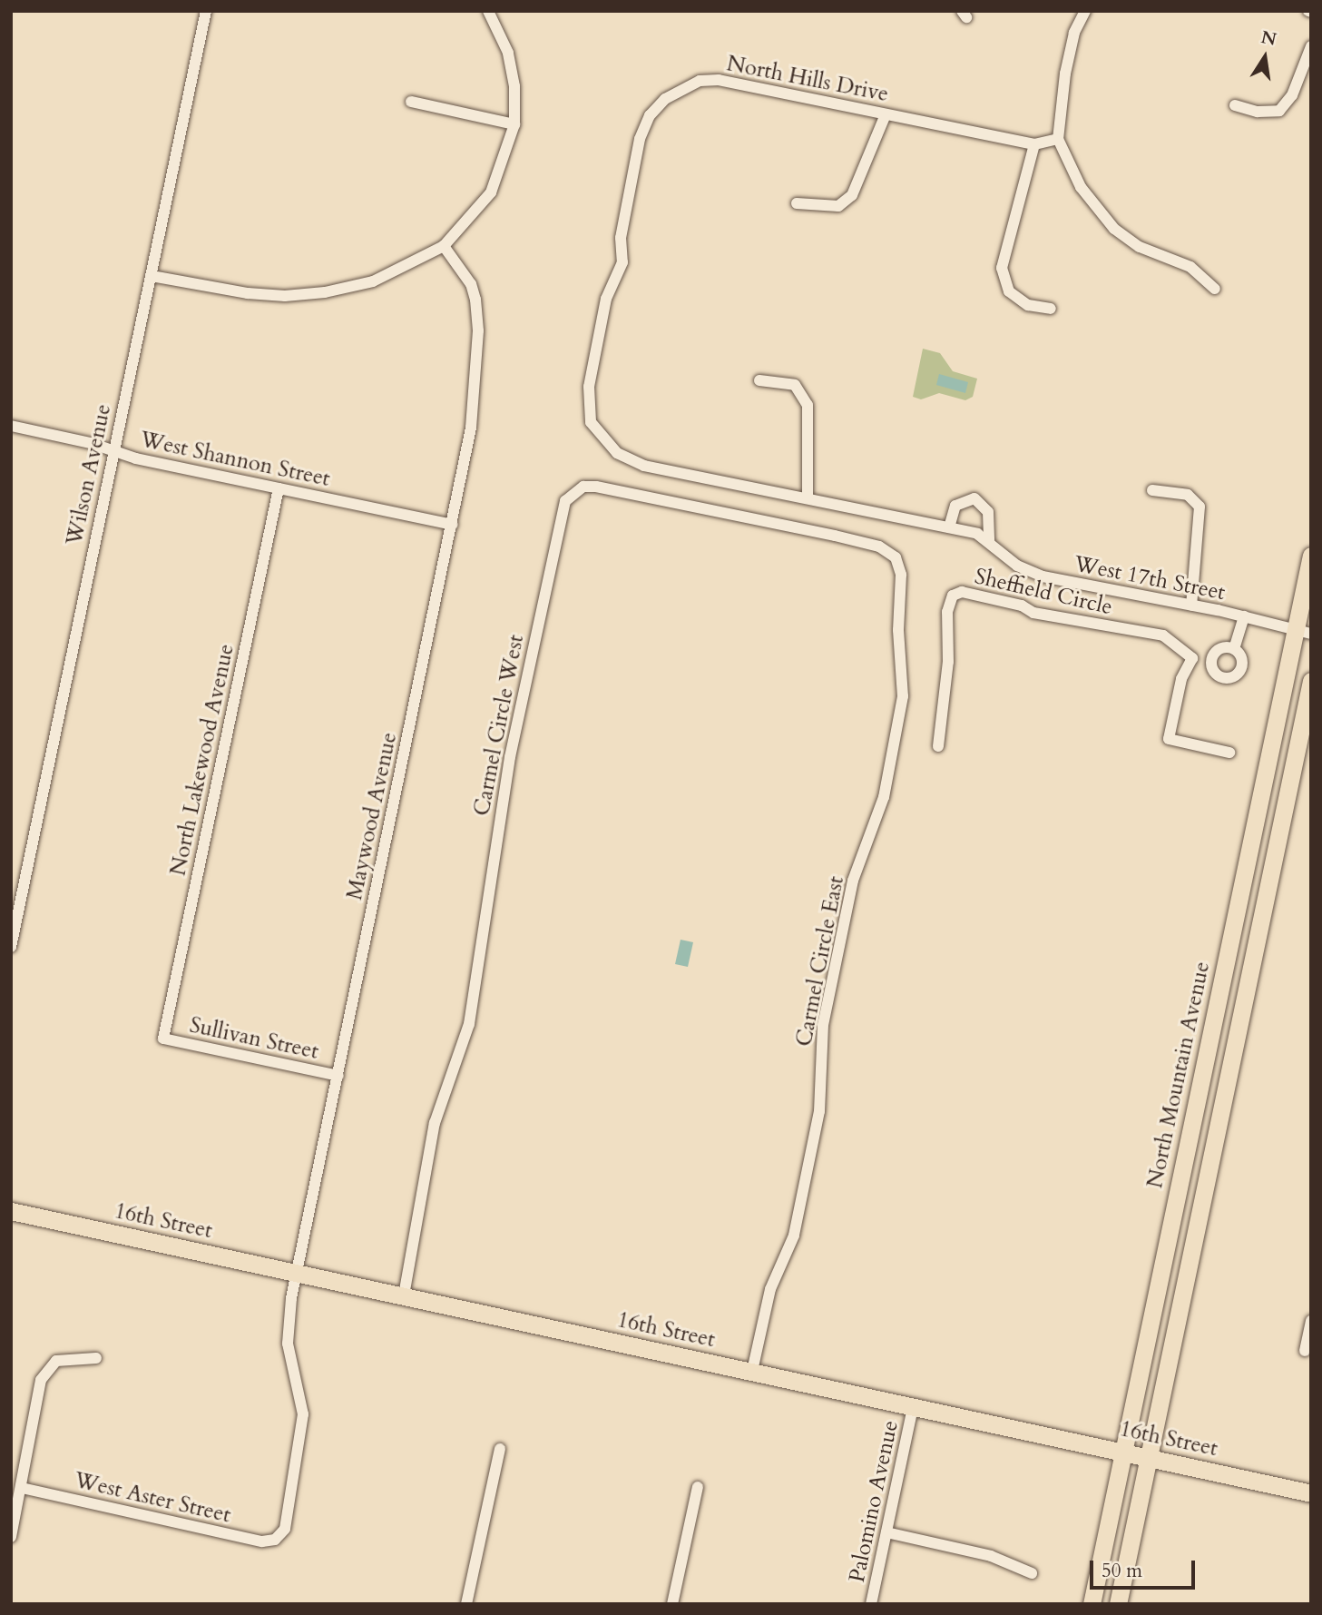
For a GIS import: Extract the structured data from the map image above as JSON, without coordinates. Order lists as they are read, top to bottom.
{
  "streets": {
    "main road": ["North Mountain Avenue", "16th Street"],
    "street": [
      "North Hills Drive",
      "West Shannon Street",
      "Wilson Avenue",
      "West 17th Street",
      "Sheffield Circle",
      "Carmel Circle West",
      "North Lakewood Avenue",
      "Maywood Avenue",
      "Carmel Circle East",
      "Sullivan Street",
      "West Aster Street",
      "Palomino Avenue"
    ]
  },
  "crossings": [
    ["North Hills Drive", "West 17th Street"],
    ["West Shannon Street", "Wilson Avenue"],
    ["West Shannon Street", "North Lakewood Avenue"],
    ["West Shannon Street", "Maywood Avenue"],
    ["West 17th Street", "North Mountain Avenue"],
    ["Carmel Circle West", "Carmel Circle East"],
    ["Carmel Circle West", "16th Street"],
    ["North Lakewood Avenue", "Sullivan Street"],
    ["Maywood Avenue", "Sullivan Street"],
    ["Maywood Avenue", "16th Street"],
    ["Maywood Avenue", "West Aster Street"],
    ["Carmel Circle East", "16th Street"],
    ["North Mountain Avenue", "16th Street"],
    ["16th Street", "Palomino Avenue"]
  ],
  "scale_bar": "50 m",
  "north": "top"
}
